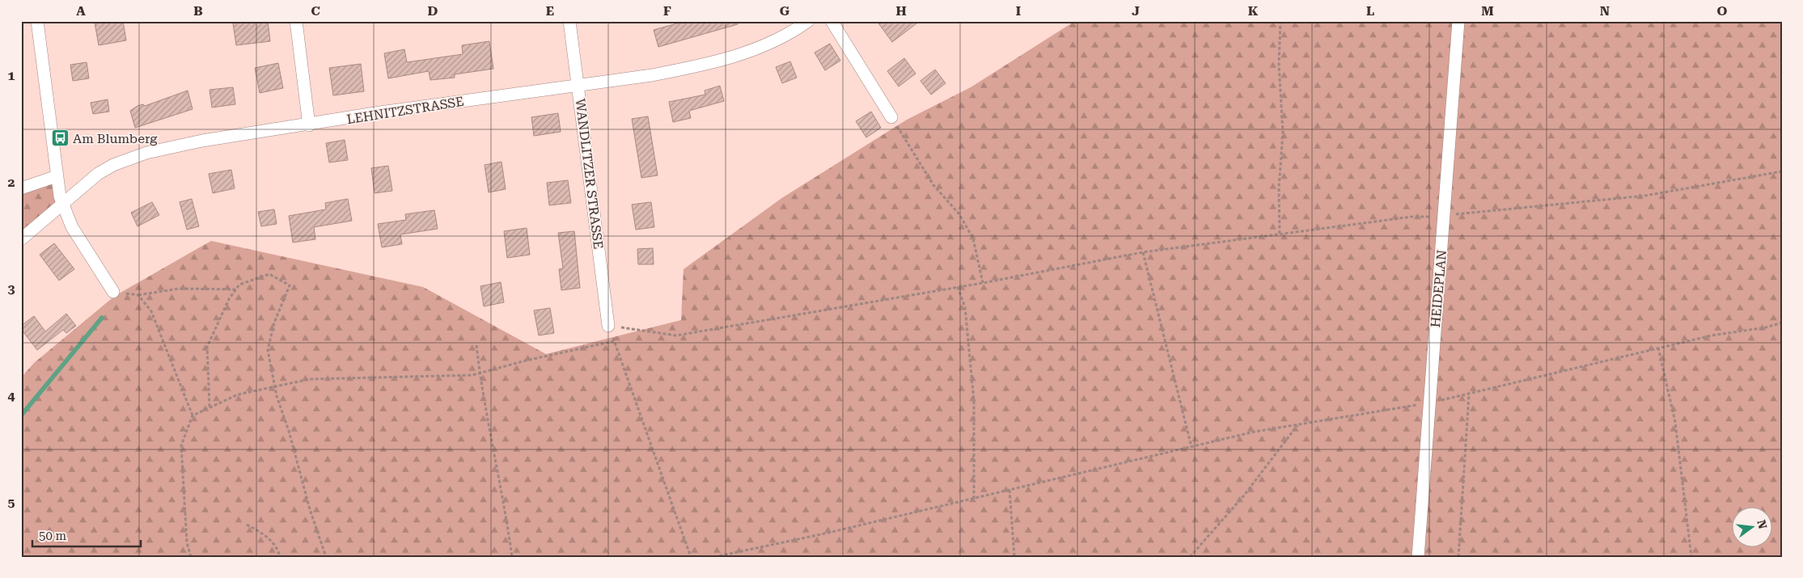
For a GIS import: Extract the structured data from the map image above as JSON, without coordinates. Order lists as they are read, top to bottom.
{
  "streets": {
    "street": ["LEHNITZSTRASSE", "WANDLITZER STRASSE", "HEIDEPLAN"]
  },
  "crossings": [
    ["LEHNITZSTRASSE", "WANDLITZER STRASSE"]
  ],
  "places": {
    "bus stop": ["Am Blumberg"]
  },
  "scale_bar": "50 m",
  "north": "right",
  "grid": {
    "columns": [
      "A",
      "B",
      "C",
      "D",
      "E",
      "F",
      "G",
      "H",
      "I",
      "J",
      "K",
      "L",
      "M",
      "N",
      "O"
    ],
    "rows": [
      "1",
      "2",
      "3",
      "4",
      "5"
    ]
  }
}
